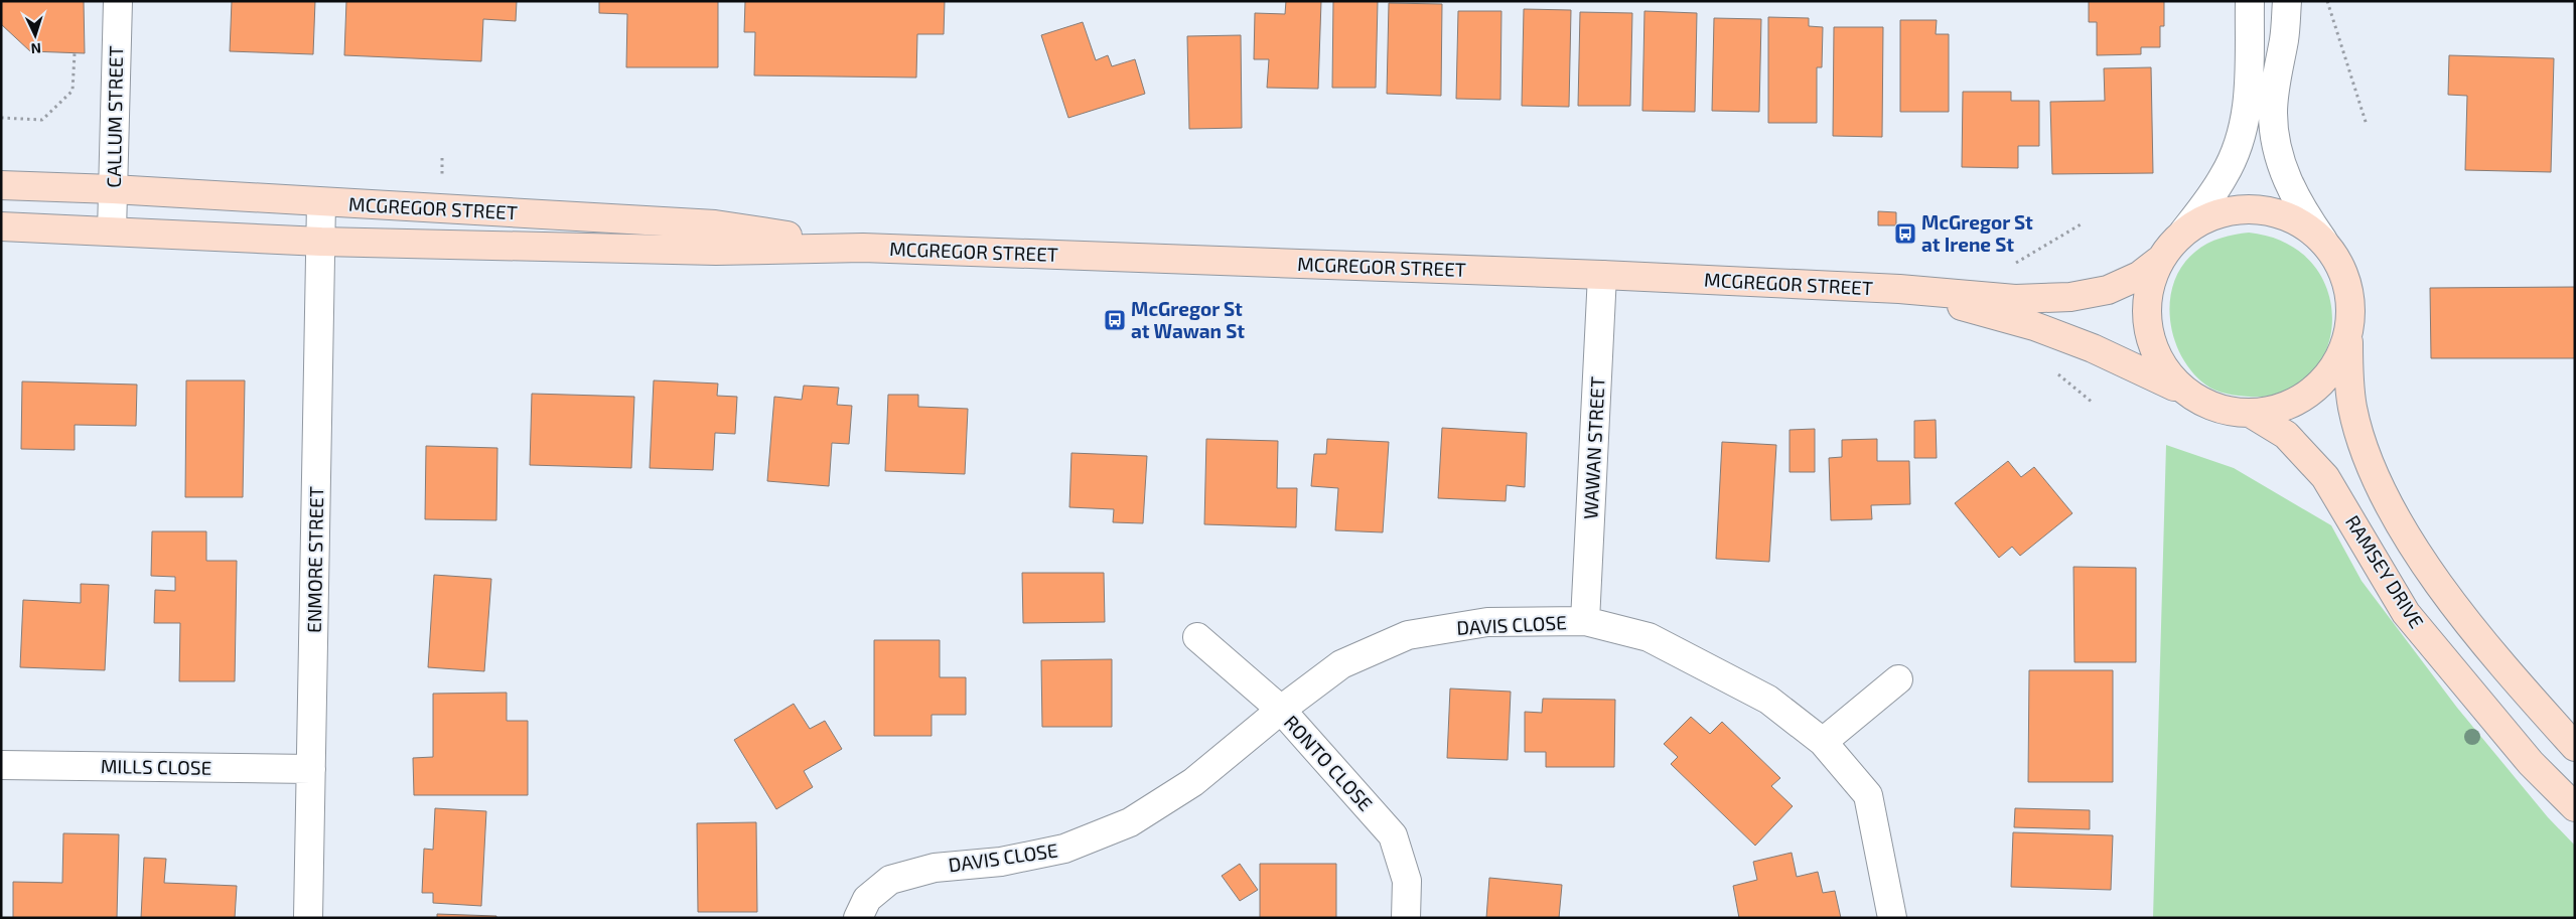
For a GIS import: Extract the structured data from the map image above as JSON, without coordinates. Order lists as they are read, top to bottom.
{
  "streets": {
    "main road": ["MCGREGOR STREET", "RAMSEY DRIVE"],
    "street": [
      "CALLUM STREET",
      "WAWAN STREET",
      "ENMORE STREET",
      "DAVIS CLOSE",
      "RONTO CLOSE",
      "MILLS CLOSE"
    ]
  },
  "crossings": [
    ["CALLUM STREET", "MCGREGOR STREET"],
    ["MCGREGOR STREET", "WAWAN STREET"],
    ["MCGREGOR STREET", "ENMORE STREET"],
    ["MCGREGOR STREET", "RAMSEY DRIVE"],
    ["WAWAN STREET", "DAVIS CLOSE"],
    ["ENMORE STREET", "MILLS CLOSE"],
    ["DAVIS CLOSE", "RONTO CLOSE"]
  ],
  "places": {
    "bus stop": ["McGregor St at Irene St", "McGregor St at Wawan St"]
  },
  "north": "bottom"
}
